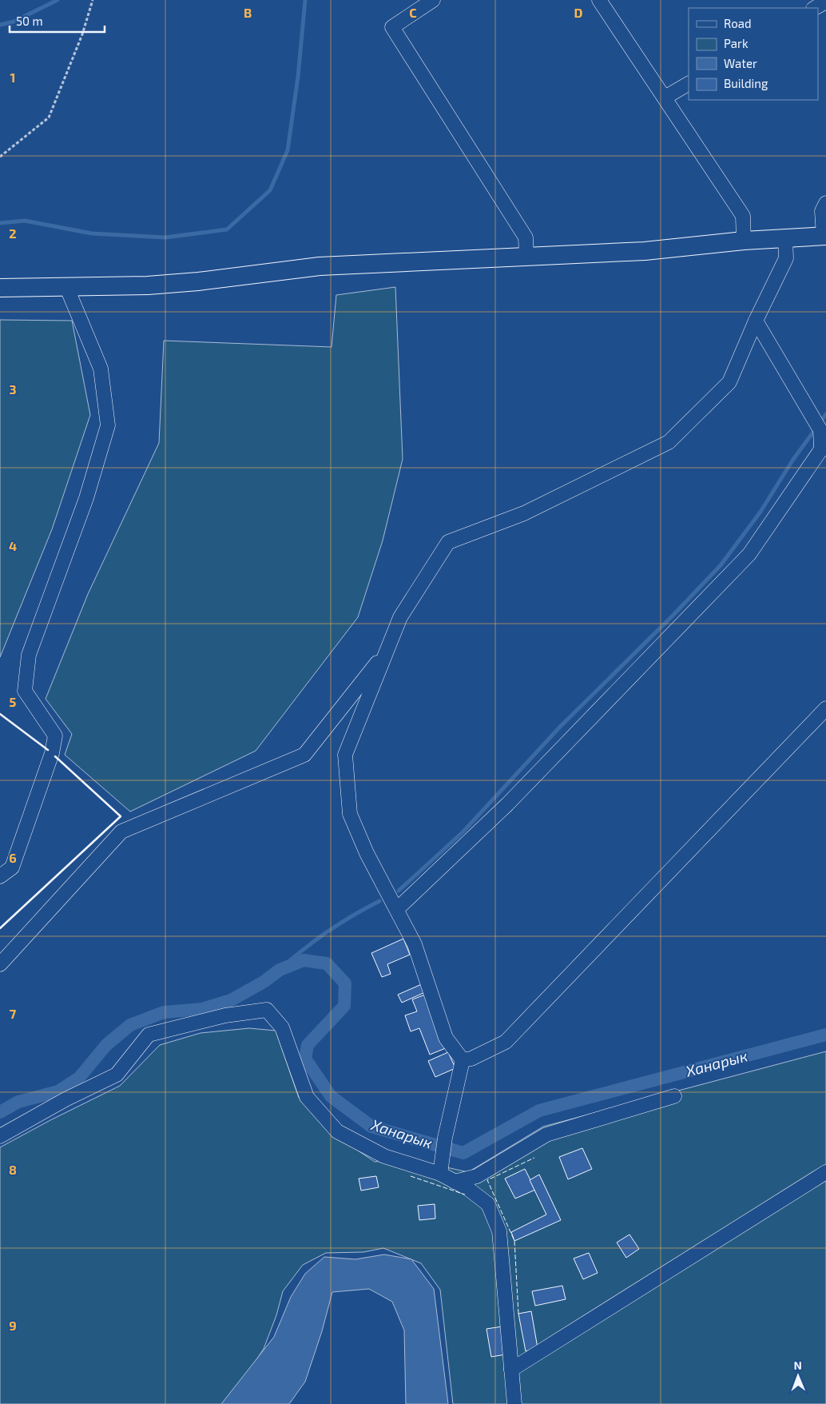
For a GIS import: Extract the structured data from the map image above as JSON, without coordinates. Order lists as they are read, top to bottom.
{
  "water": ["Ханарык"],
  "legend": [
    "Road",
    "Park",
    "Water",
    "Building"
  ],
  "scale_bar": "50 m",
  "north": "top",
  "grid": {
    "columns": ["B", "C", "D"],
    "rows": [
      "1",
      "2",
      "3",
      "4",
      "5",
      "6",
      "7",
      "8",
      "9"
    ]
  }
}
